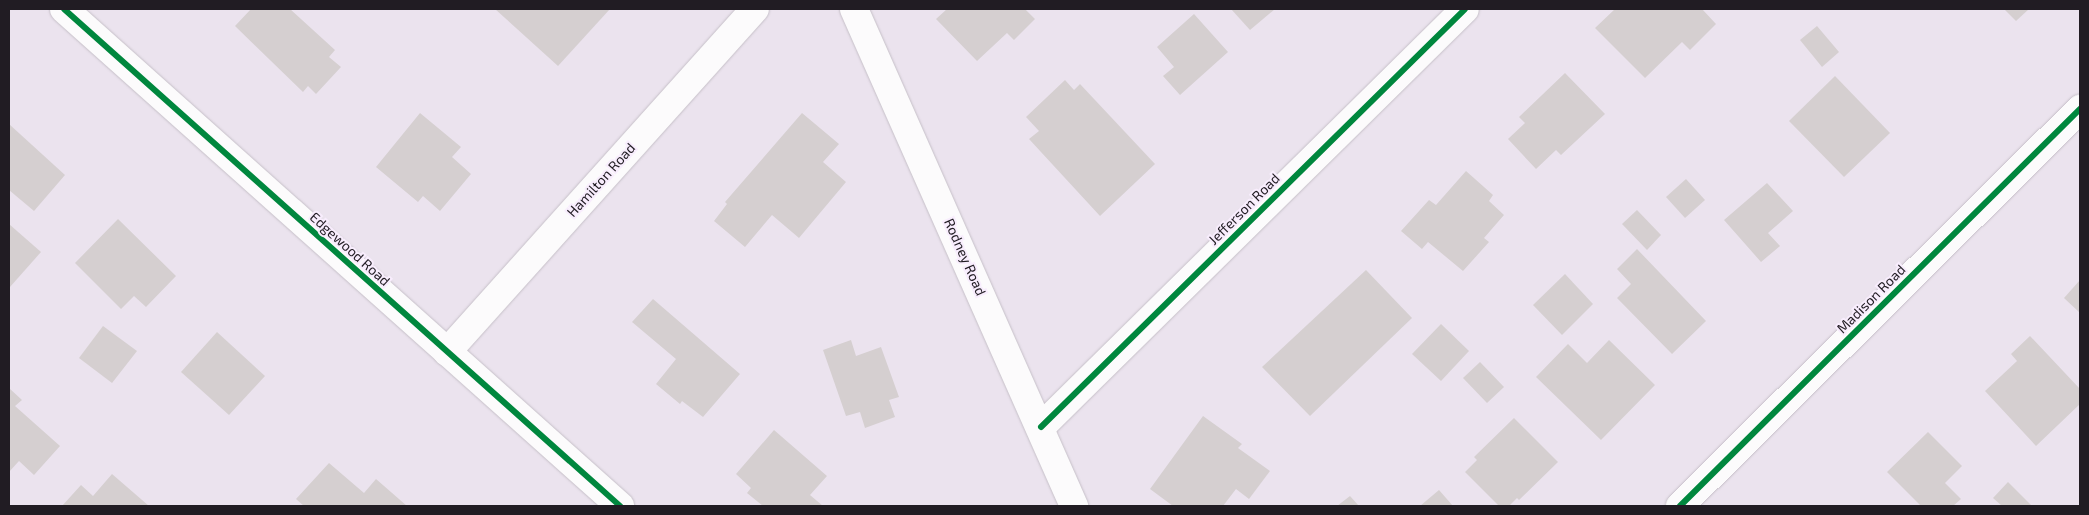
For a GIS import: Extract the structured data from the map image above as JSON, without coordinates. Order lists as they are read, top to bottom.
{
  "streets": {
    "street": [
      "Hamilton Road",
      "Jefferson Road",
      "Edgewood Road",
      "Rodney Road",
      "Madison Road"
    ]
  },
  "crossings": [
    ["Hamilton Road", "Edgewood Road"],
    ["Jefferson Road", "Rodney Road"]
  ]
}
